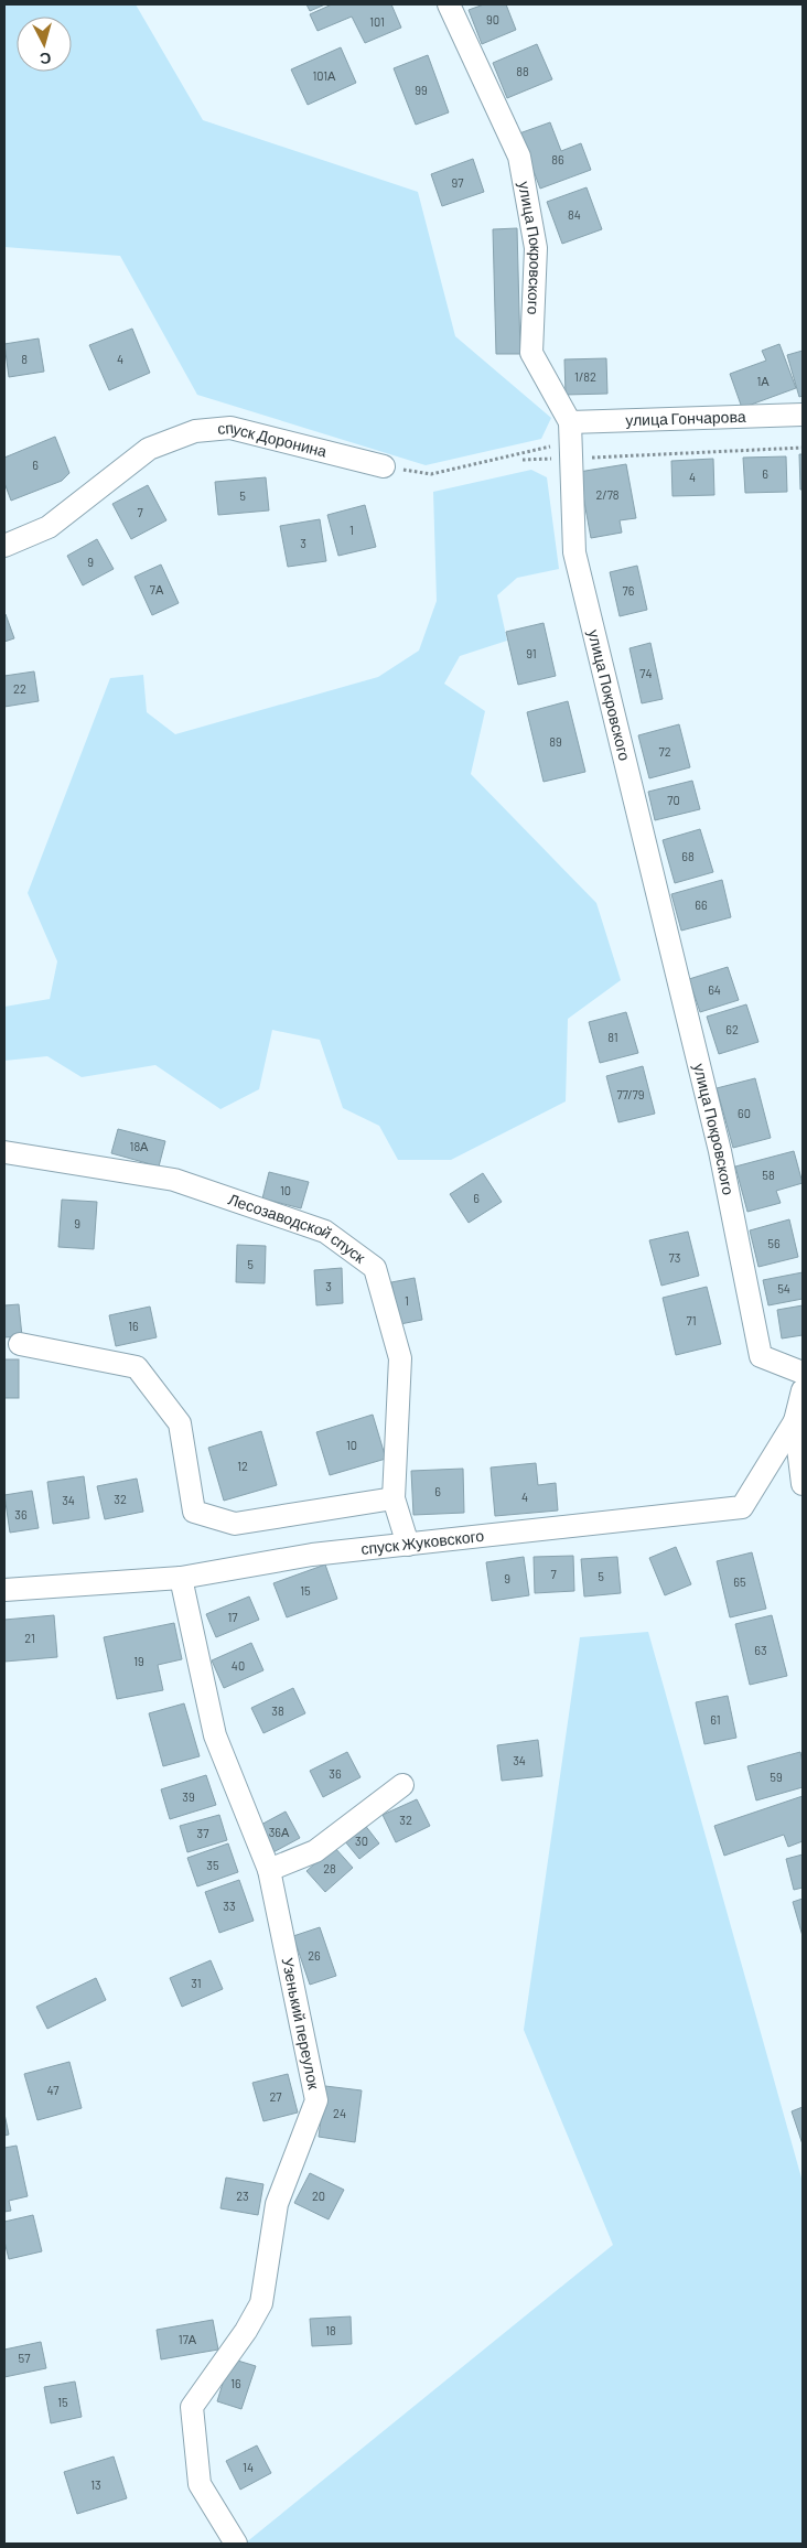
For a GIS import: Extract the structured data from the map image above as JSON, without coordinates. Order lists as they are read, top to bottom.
{
  "streets": {
    "street": [
      "улица Покровского",
      "улица Гончарова",
      "спуск Доронина",
      "Лесозаводской спуск",
      "спуск Жуковского",
      "Узенький переулок"
    ]
  },
  "crossings": [
    ["улица Покровского", "улица Гончарова"],
    ["Лесозаводской спуск", "спуск Жуковского"],
    ["спуск Жуковского", "Узенький переулок"]
  ],
  "house_numbers": [
    "90",
    "101",
    "88",
    "101А",
    "99",
    "86",
    "97",
    "84",
    "8",
    "4",
    "1/82",
    "1А",
    "6",
    "6",
    "4",
    "2/78",
    "5",
    "7",
    "1",
    "3",
    "9",
    "7А",
    "76",
    "91",
    "74",
    "22",
    "89",
    "72",
    "70",
    "68",
    "66",
    "64",
    "62",
    "81",
    "77/79",
    "60",
    "18А",
    "58",
    "10",
    "6",
    "9",
    "56",
    "73",
    "5",
    "3",
    "54",
    "1",
    "71",
    "16",
    "10",
    "12",
    "6",
    "4",
    "32",
    "34",
    "36",
    "7",
    "5",
    "9",
    "65",
    "15",
    "17",
    "21",
    "63",
    "19",
    "40",
    "38",
    "61",
    "34",
    "36",
    "59",
    "39",
    "32",
    "36А",
    "37",
    "30",
    "35",
    "28",
    "33",
    "26",
    "31",
    "47",
    "27",
    "24",
    "23",
    "20",
    "18",
    "17А",
    "57",
    "16",
    "15",
    "14",
    "13"
  ],
  "north": "bottom"
}
